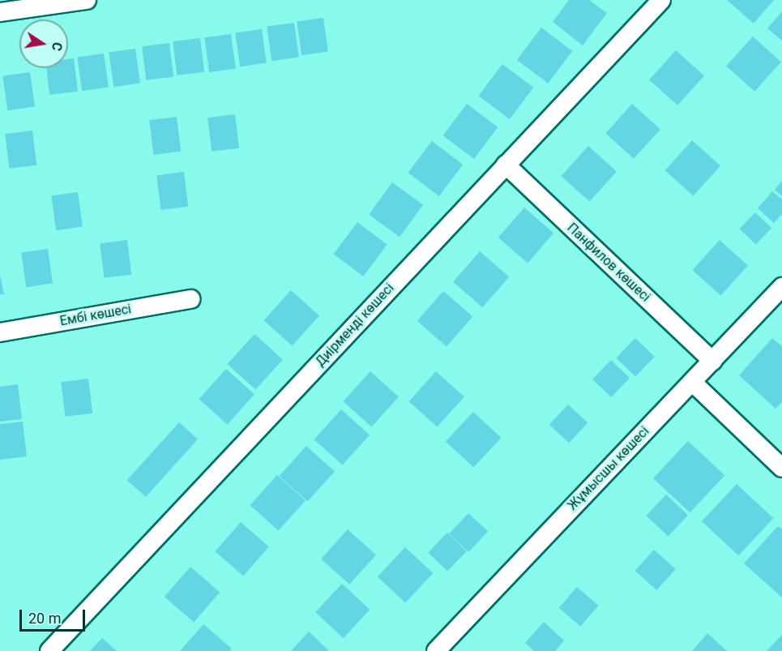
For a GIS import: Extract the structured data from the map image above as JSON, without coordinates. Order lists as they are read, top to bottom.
{
  "streets": {
    "street": [
      "Панфилов көшесі",
      "Ембі көшесі",
      "Диірменді көшесі",
      "Жұмысшы көшесі"
    ]
  },
  "crossings": [
    ["Панфилов көшесі", "Диірменді көшесі"],
    ["Панфилов көшесі", "Жұмысшы көшесі"]
  ],
  "scale_bar": "20 m",
  "north": "right"
}
